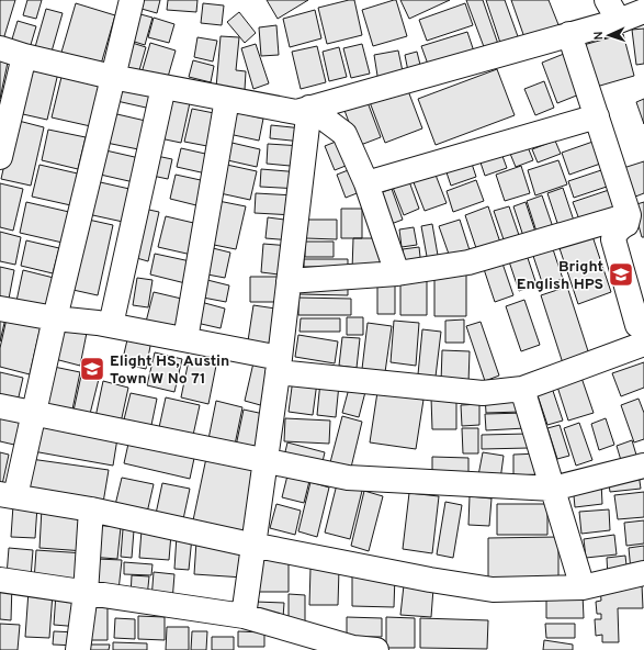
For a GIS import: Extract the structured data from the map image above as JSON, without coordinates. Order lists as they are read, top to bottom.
{
  "places": {
    "school or university": ["Bright English HPS", "Elight HS, Austin Town W No 71"]
  },
  "north": "left"
}
